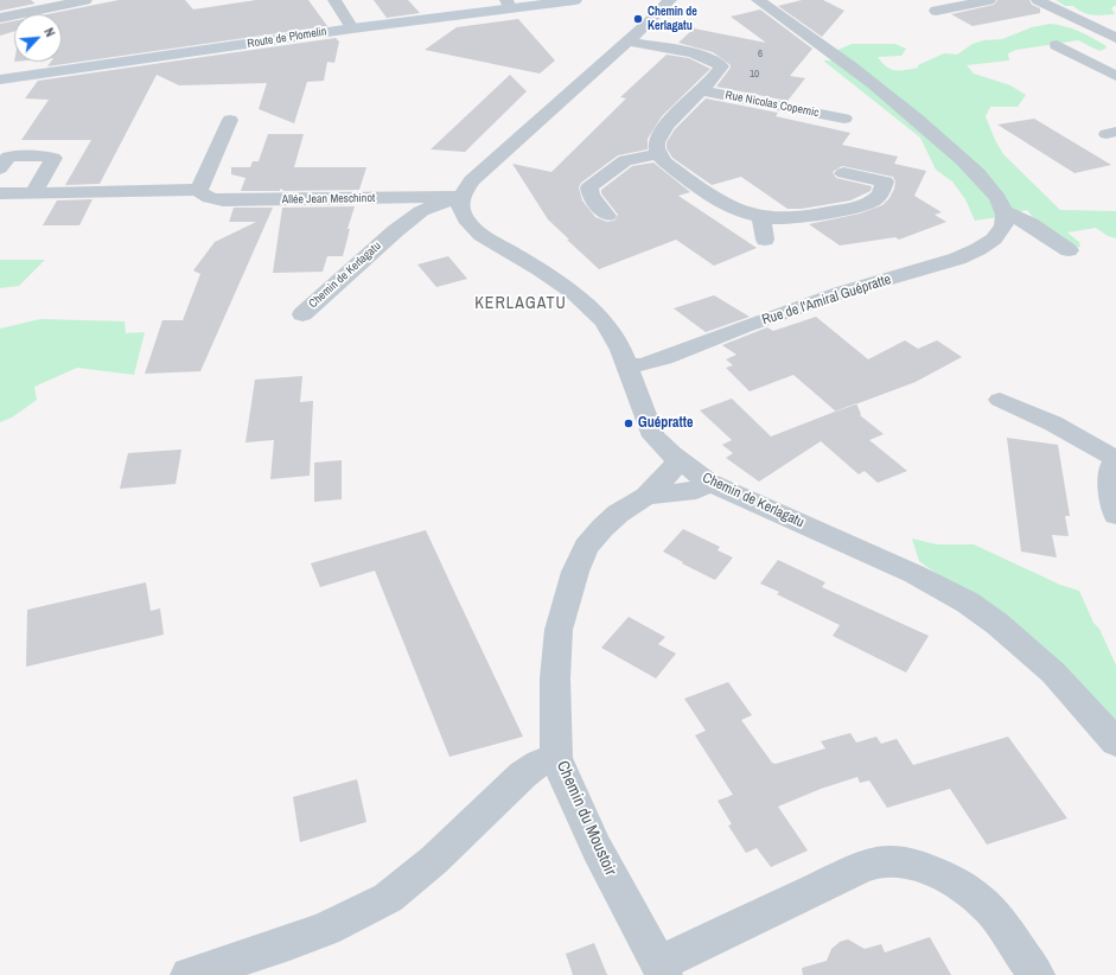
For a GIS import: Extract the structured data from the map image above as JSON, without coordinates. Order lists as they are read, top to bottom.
{
  "streets": {
    "street": [
      "Route de Plomelin",
      "Rue Nicolas Copernic",
      "Allée Jean Meschinot",
      "Chemin de Kerlagatu",
      "Rue de l'Amiral Guépratte",
      "Chemin du Moustoir"
    ]
  },
  "crossings": [
    ["Allée Jean Meschinot", "Chemin de Kerlagatu"],
    ["Chemin de Kerlagatu", "Rue de l'Amiral Guépratte"],
    ["Chemin de Kerlagatu", "Chemin du Moustoir"]
  ],
  "districts": ["KERLAGATU"],
  "places": ["Chemin de Kerlagatu", "Guépratte"],
  "house_numbers": ["6", "10"],
  "north": "top right"
}
